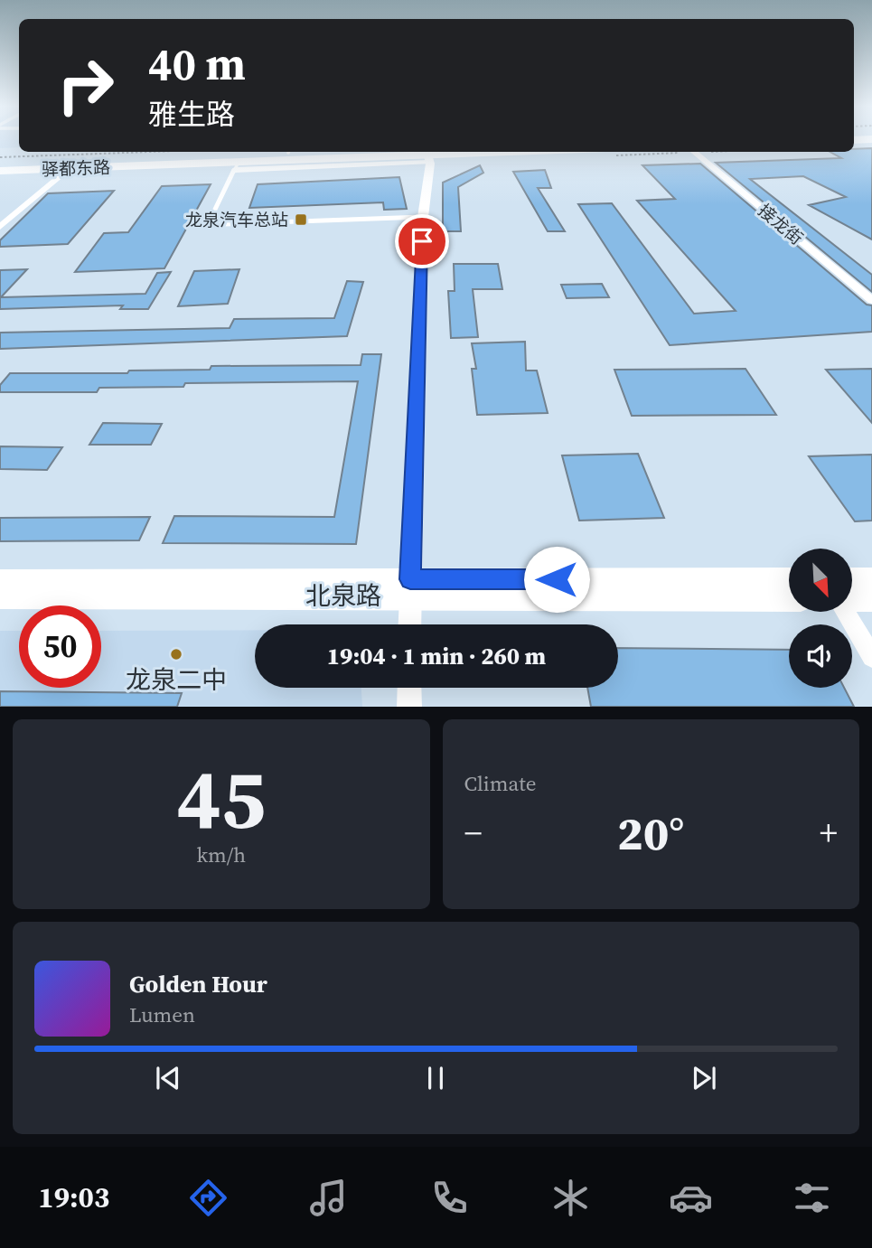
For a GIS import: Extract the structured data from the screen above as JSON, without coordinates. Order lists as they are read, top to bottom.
{
  "streets": {
    "highway": ["驿都东路"],
    "main road": ["北泉路"],
    "street": ["接龙街"]
  },
  "places": {
    "transit": ["龙泉汽车总站"],
    "other": ["龙泉二中"]
  },
  "north": "bottom right",
  "page": {
    "turn": ["40 m", "雅生路"],
    "limit": "50",
    "trip": "19:04 · 1 min · 260 m",
    "tile": [
      ["45", "km/h"],
      "Climate"
    ],
    "heat": ["−", "20°", "+"],
    "song": ["Golden Hour", "Lumen"],
    "tabs": "19:03"
  }
}
